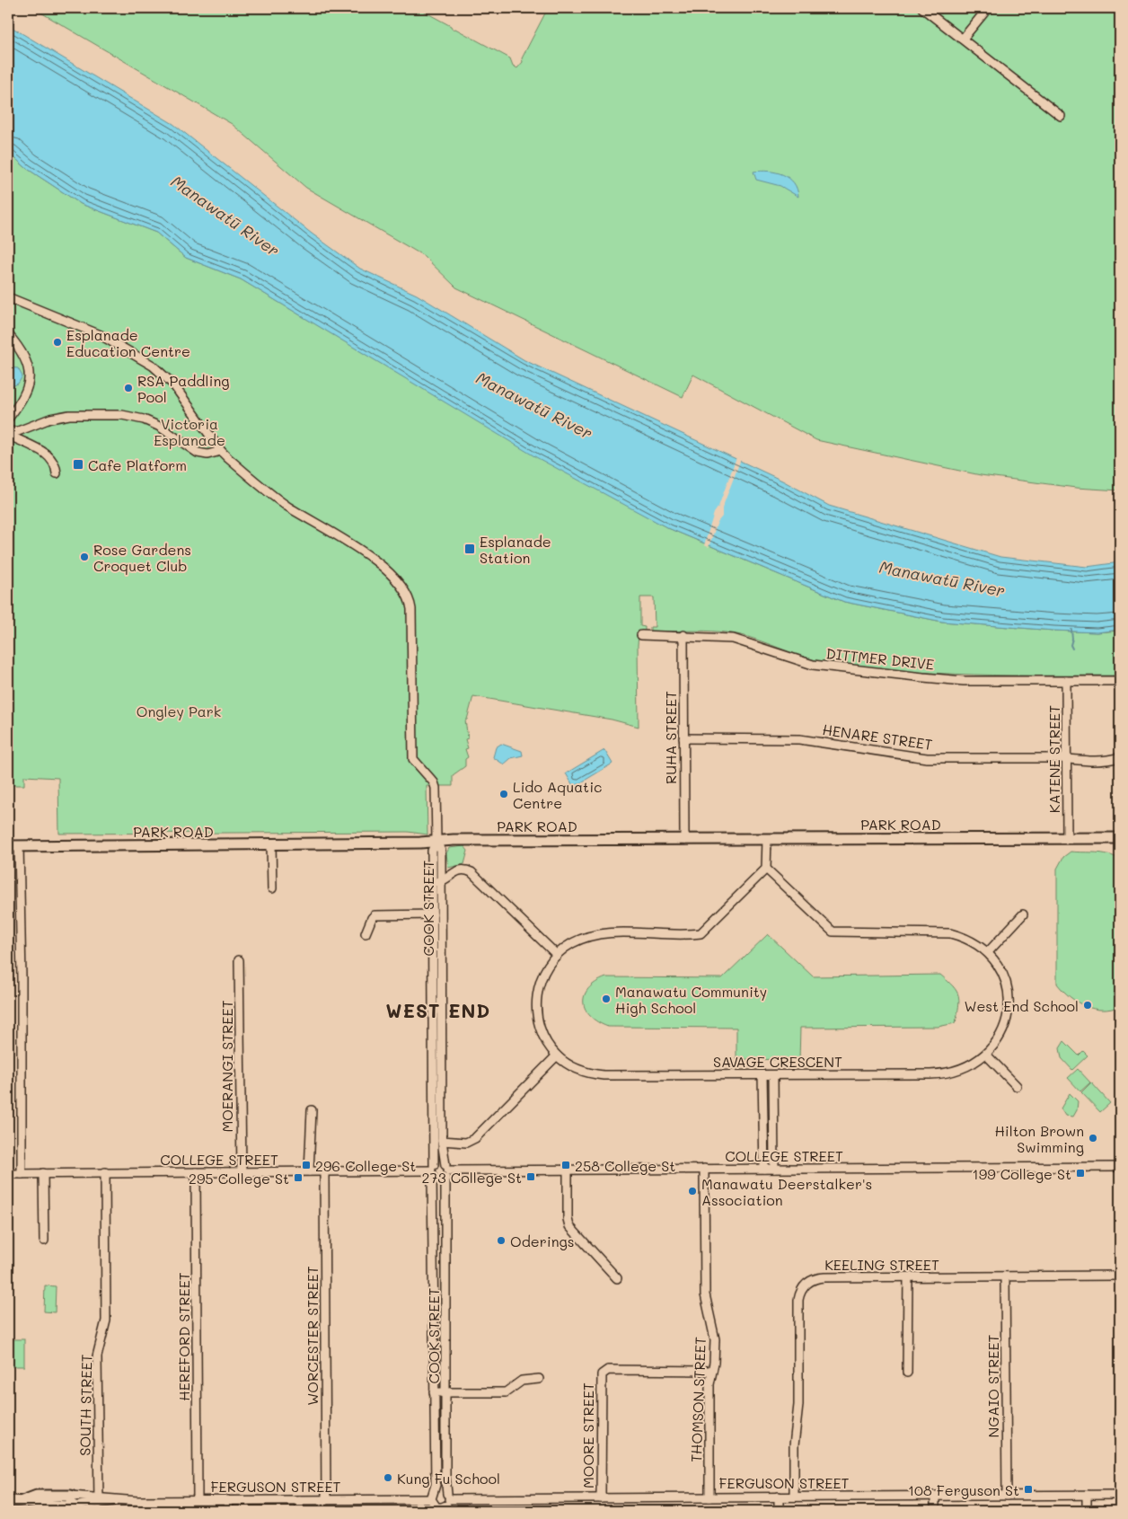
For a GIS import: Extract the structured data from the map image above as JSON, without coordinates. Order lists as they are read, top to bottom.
{
  "streets": {
    "main road": ["PARK ROAD", "FERGUSON STREET"],
    "street": [
      "DITTMER DRIVE",
      "HENARE STREET",
      "RUHA STREET",
      "KATENE STREET",
      "COOK STREET",
      "SAVAGE CRESCENT",
      "MOERANGI STREET",
      "COLLEGE STREET",
      "KEELING STREET",
      "WORCESTER STREET",
      "HEREFORD STREET",
      "NGAIO STREET",
      "THOMSON STREET",
      "SOUTH STREET",
      "MOORE STREET"
    ]
  },
  "crossings": [
    ["DITTMER DRIVE", "RUHA STREET"],
    ["DITTMER DRIVE", "KATENE STREET"],
    ["HENARE STREET", "RUHA STREET"],
    ["HENARE STREET", "KATENE STREET"],
    ["RUHA STREET", "PARK ROAD"],
    ["KATENE STREET", "PARK ROAD"],
    ["PARK ROAD", "COOK STREET"],
    ["COOK STREET", "COLLEGE STREET"],
    ["COOK STREET", "FERGUSON STREET"],
    ["MOERANGI STREET", "COLLEGE STREET"],
    ["COLLEGE STREET", "WORCESTER STREET"],
    ["COLLEGE STREET", "HEREFORD STREET"],
    ["COLLEGE STREET", "THOMSON STREET"],
    ["COLLEGE STREET", "SOUTH STREET"],
    ["KEELING STREET", "NGAIO STREET"],
    ["KEELING STREET", "FERGUSON STREET"],
    ["WORCESTER STREET", "FERGUSON STREET"],
    ["HEREFORD STREET", "FERGUSON STREET"],
    ["NGAIO STREET", "FERGUSON STREET"],
    ["THOMSON STREET", "MOORE STREET"],
    ["THOMSON STREET", "FERGUSON STREET"],
    ["SOUTH STREET", "FERGUSON STREET"],
    ["MOORE STREET", "FERGUSON STREET"]
  ],
  "districts": ["WEST END"],
  "water": ["Manawatū River"],
  "parks": ["Victoria Esplanade", "Ongley Park"],
  "places": {
    "other": [
      "Esplanade Education Centre",
      "RSA Paddling Pool",
      "Rose Gardens Croquet Club",
      "Lido Aquatic Centre",
      "Manawatu Community High School",
      "West End School",
      "Hilton Brown Swimming",
      "Manawatu Deerstalker's Association",
      "Oderings",
      "Kung Fu School"
    ],
    "transit": [
      "Cafe Platform",
      "Esplanade Station",
      "296 College St",
      "258 College St",
      "199 College St",
      "273 College St",
      "295 College St",
      "108 Ferguson St"
    ]
  }
}
